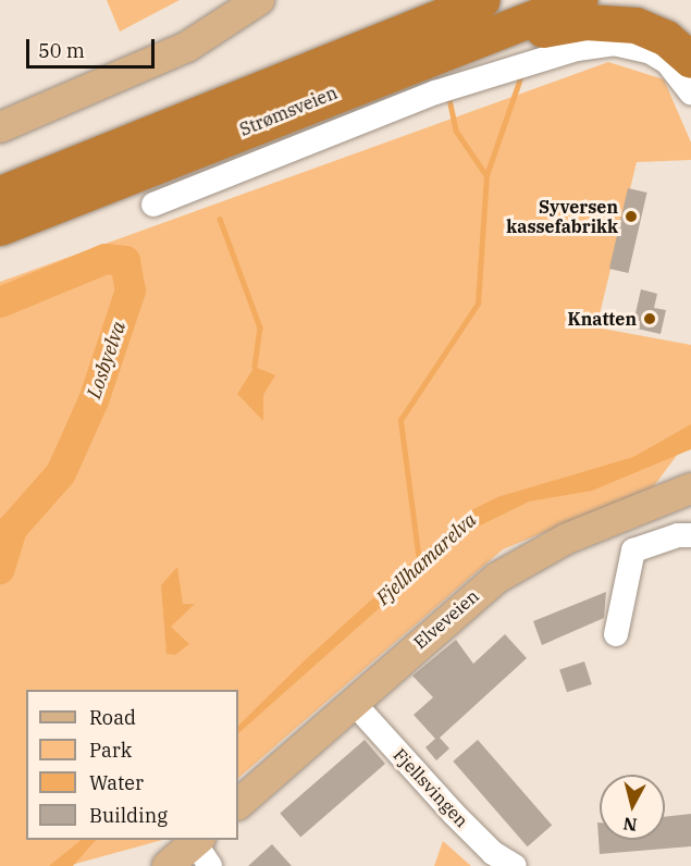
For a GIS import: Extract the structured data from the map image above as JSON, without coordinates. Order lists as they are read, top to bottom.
{
  "streets": {
    "highway": ["Strømsveien"],
    "main road": ["Elveveien"],
    "street": ["Fjellsvingen"]
  },
  "crossings": [
    ["Elveveien", "Fjellsvingen"]
  ],
  "water": ["Losbyelva", "Fjellhamarelva"],
  "places": ["Syversen kassefabrikk", "Knatten"],
  "legend": [
    "Road",
    "Park",
    "Water",
    "Building"
  ],
  "scale_bar": "50 m",
  "north": "bottom"
}
